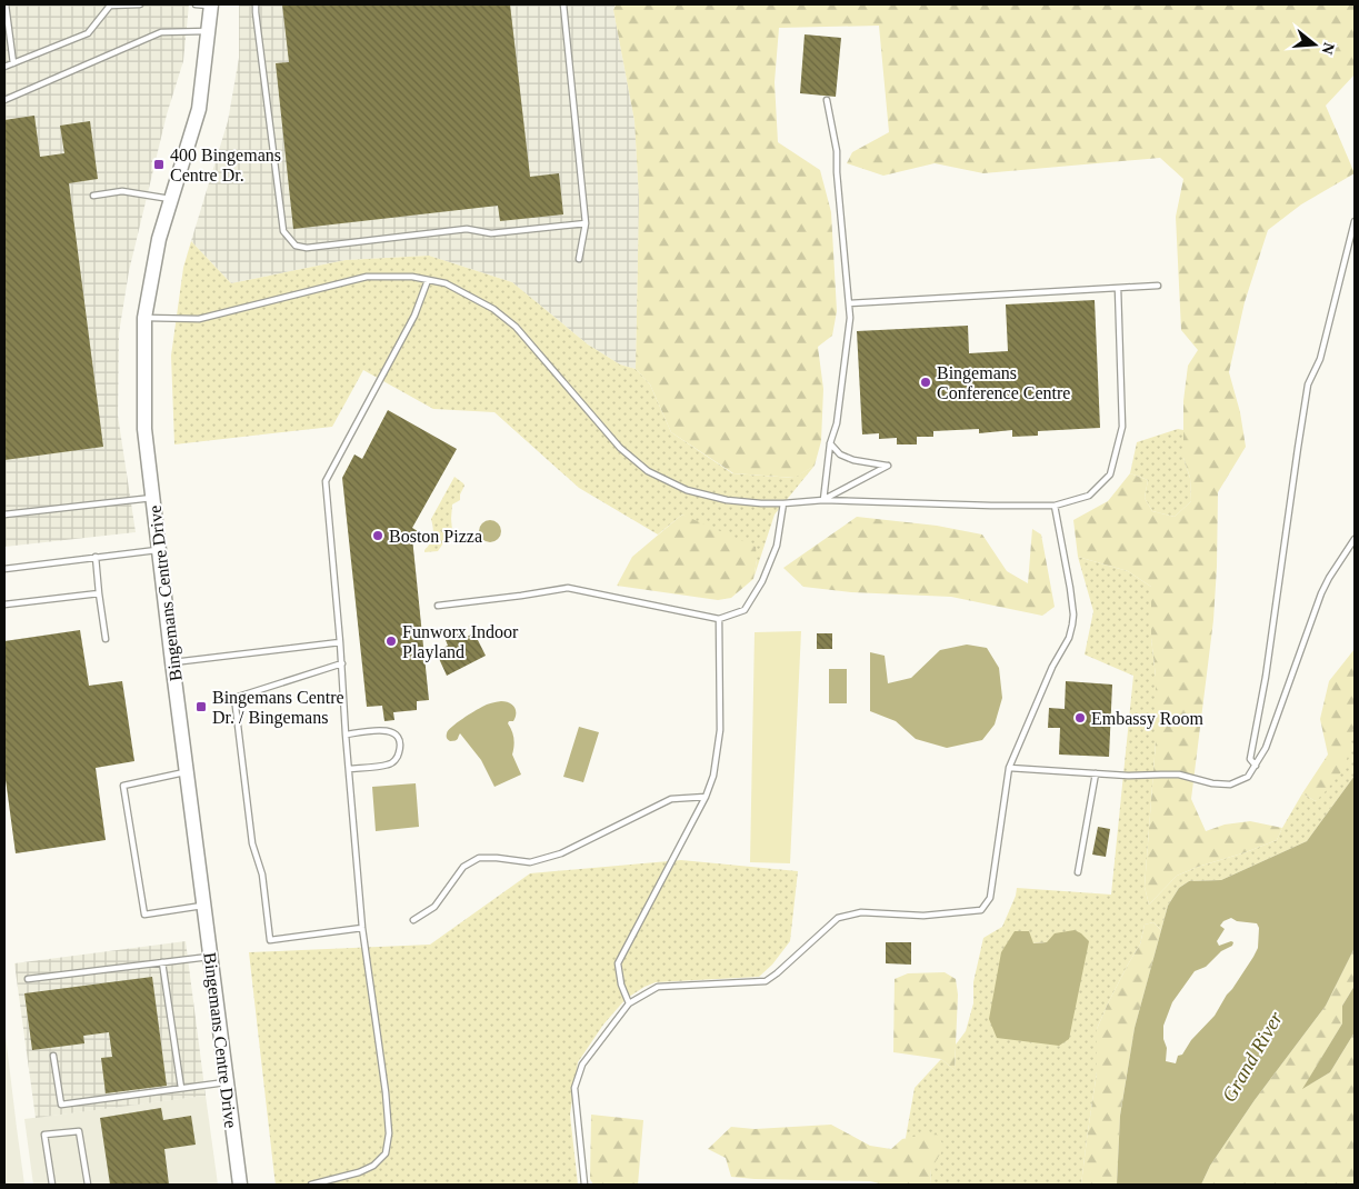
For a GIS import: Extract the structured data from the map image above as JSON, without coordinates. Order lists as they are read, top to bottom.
{
  "streets": {
    "main road": ["Bingemans Centre Drive"]
  },
  "water": ["Grand River"],
  "places": {
    "transit": ["400 Bingemans Centre Dr.", "Bingemans Centre Dr. / Bingemans"],
    "other": [
      "Bingemans Conference Centre",
      "Boston Pizza",
      "Funworx Indoor Playland",
      "Embassy Room"
    ]
  },
  "north": "right"
}
